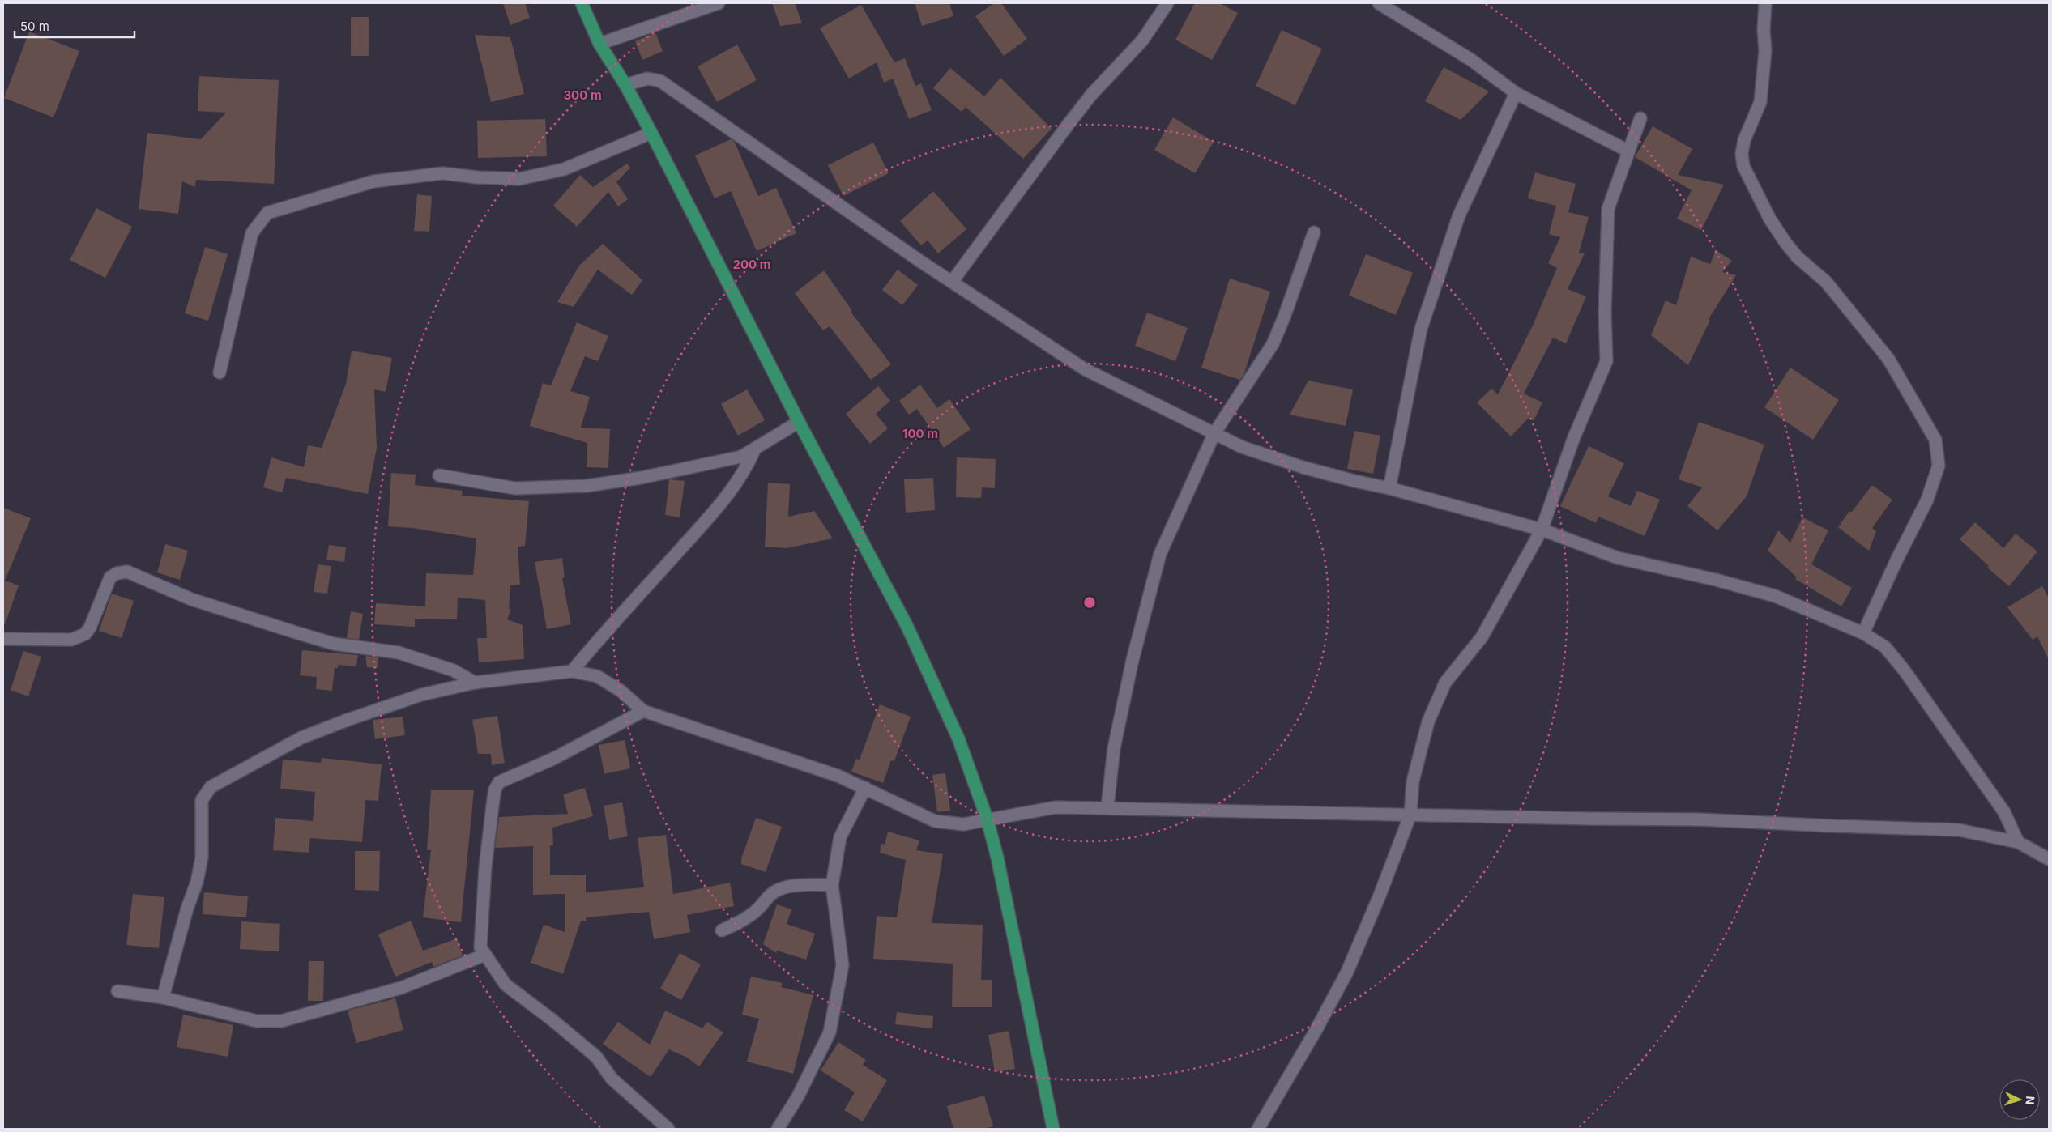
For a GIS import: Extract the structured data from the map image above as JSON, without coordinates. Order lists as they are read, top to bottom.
{
  "scale_bar": "50 m",
  "north": "right",
  "rings": ["300 m", "200 m", "100 m"]
}
